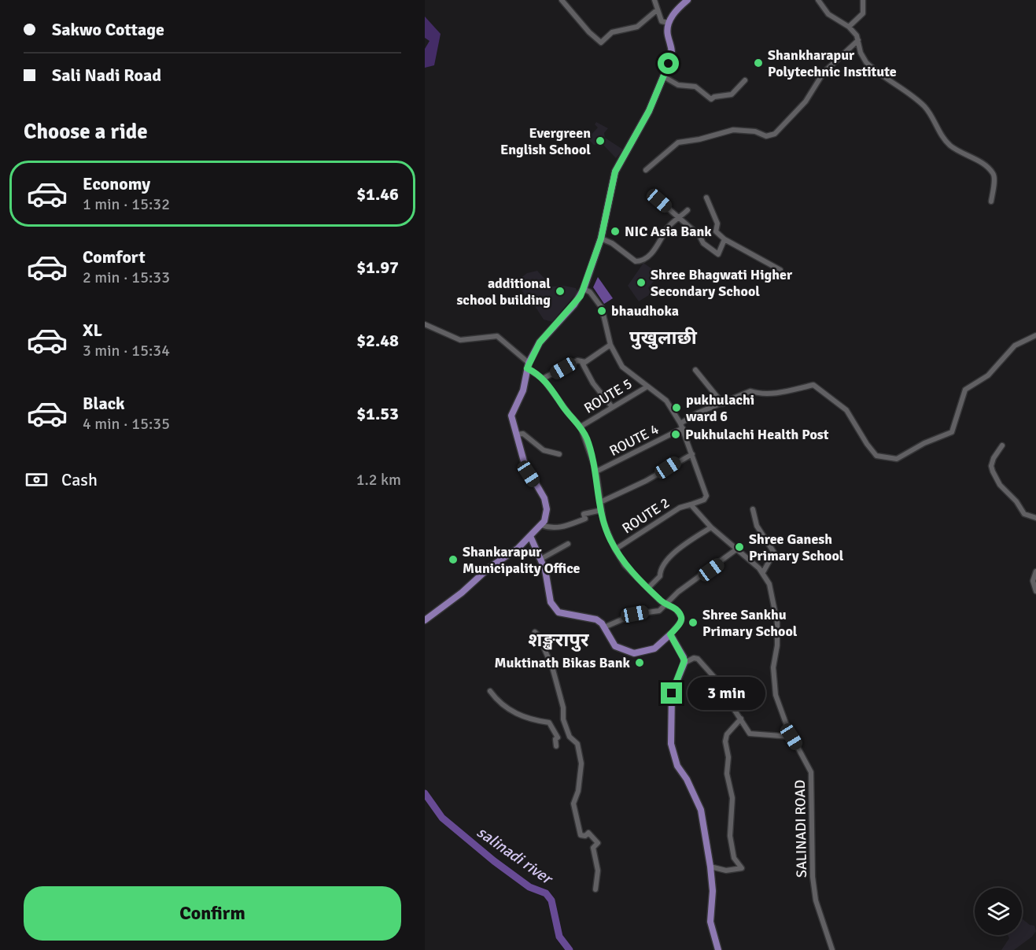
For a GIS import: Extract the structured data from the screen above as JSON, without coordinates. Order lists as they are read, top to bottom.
{
  "streets": {
    "street": [
      "ROUTE 5",
      "ROUTE 4",
      "ROUTE 2",
      "SALINADI ROAD"
    ]
  },
  "crossings": [
    ["ROUTE 2", "SALINADI ROAD"]
  ],
  "districts": ["पुखुलाछी", "शङ्खरापुर"],
  "water": ["salinadi river"],
  "places": [
    "Shankharapur Polytechnic Institute",
    "Evergreen English School",
    "NIC Asia Bank",
    "Shree Bhagwati Higher Secondary School",
    "additional school building",
    "bhaudhoka",
    "pukhulachi ward 6",
    "Pukhulachi Health Post",
    "Shree Ganesh Primary School",
    "Shankarapur Municipality Office",
    "Shree Sankhu Primary School",
    "Muktinath Bikas Bank"
  ],
  "page": {
    "banner": ["Sakwo Cottage", "Sali Nadi Road"],
    "heading": "Choose a ride",
    "list": [
      {
        "name": "Economy",
        "note": "1 min · 15:32",
        "value": "$1.46"
      },
      {
        "name": "Comfort",
        "note": "2 min · 15:33",
        "value": "$1.97"
      },
      {
        "name": "XL",
        "note": "3 min · 15:34",
        "value": "$2.48"
      },
      {
        "name": "Black",
        "note": "4 min · 15:35",
        "value": "$1.53"
      }
    ],
    "pay": ["Cash", "1.2 km"],
    "bubble": "3 min",
    "buttons": "Confirm"
  }
}
